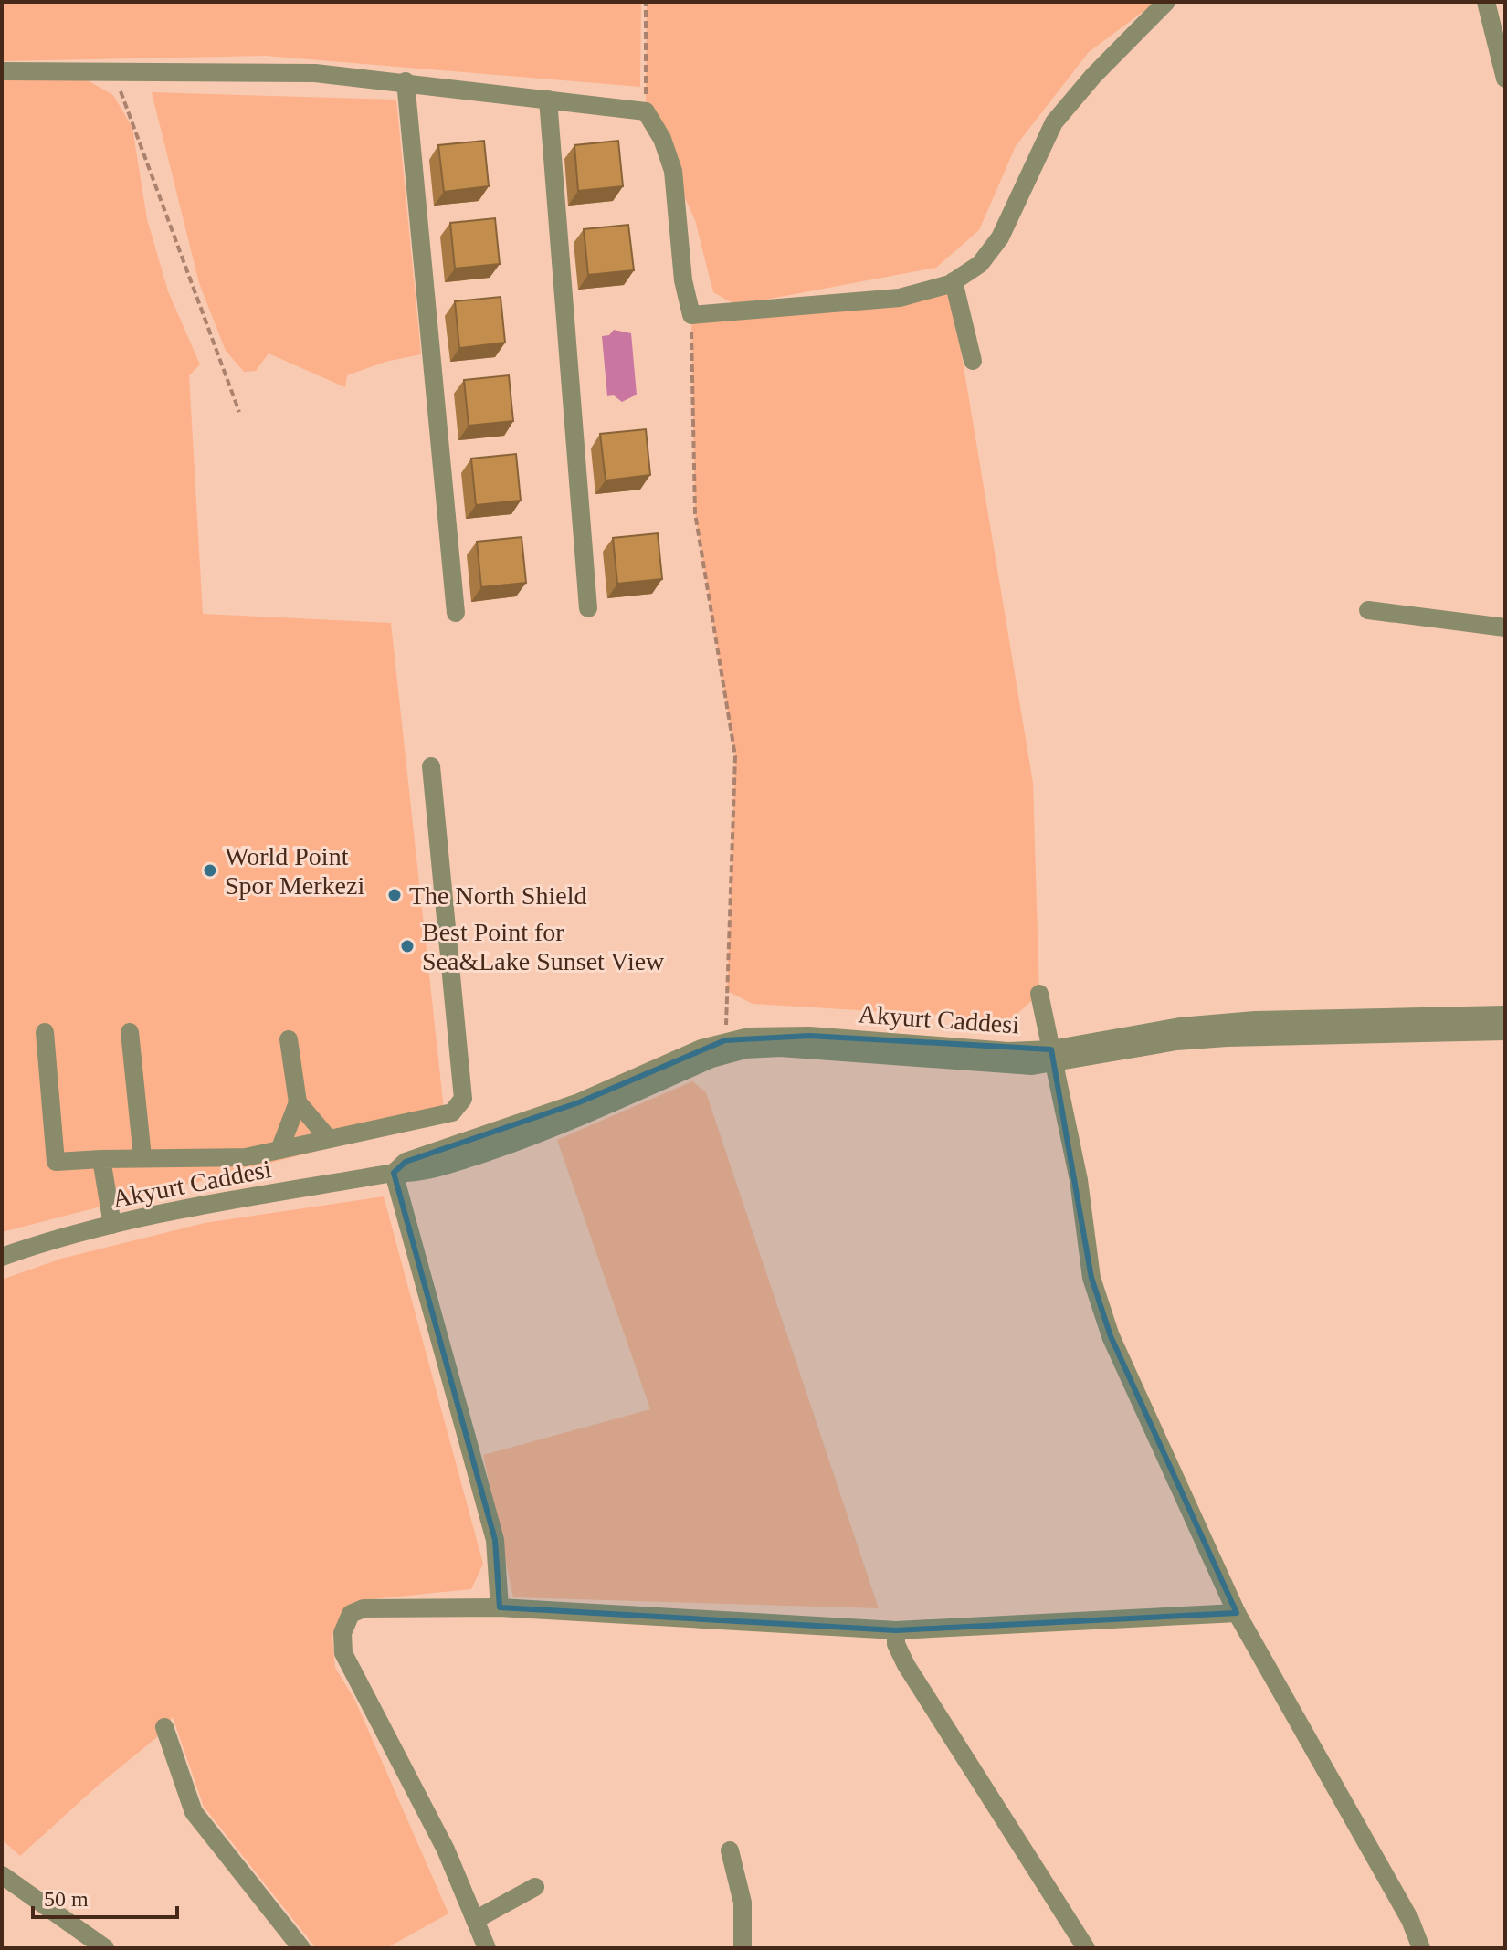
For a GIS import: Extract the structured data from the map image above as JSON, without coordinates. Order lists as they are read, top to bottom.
{
  "streets": {
    "street": ["Akyurt Caddesi"]
  },
  "places": ["World Point Spor Merkezi", "The North Shield", "Best Point for Sea&Lake Sunset View"],
  "scale_bar": "50 m"
}
